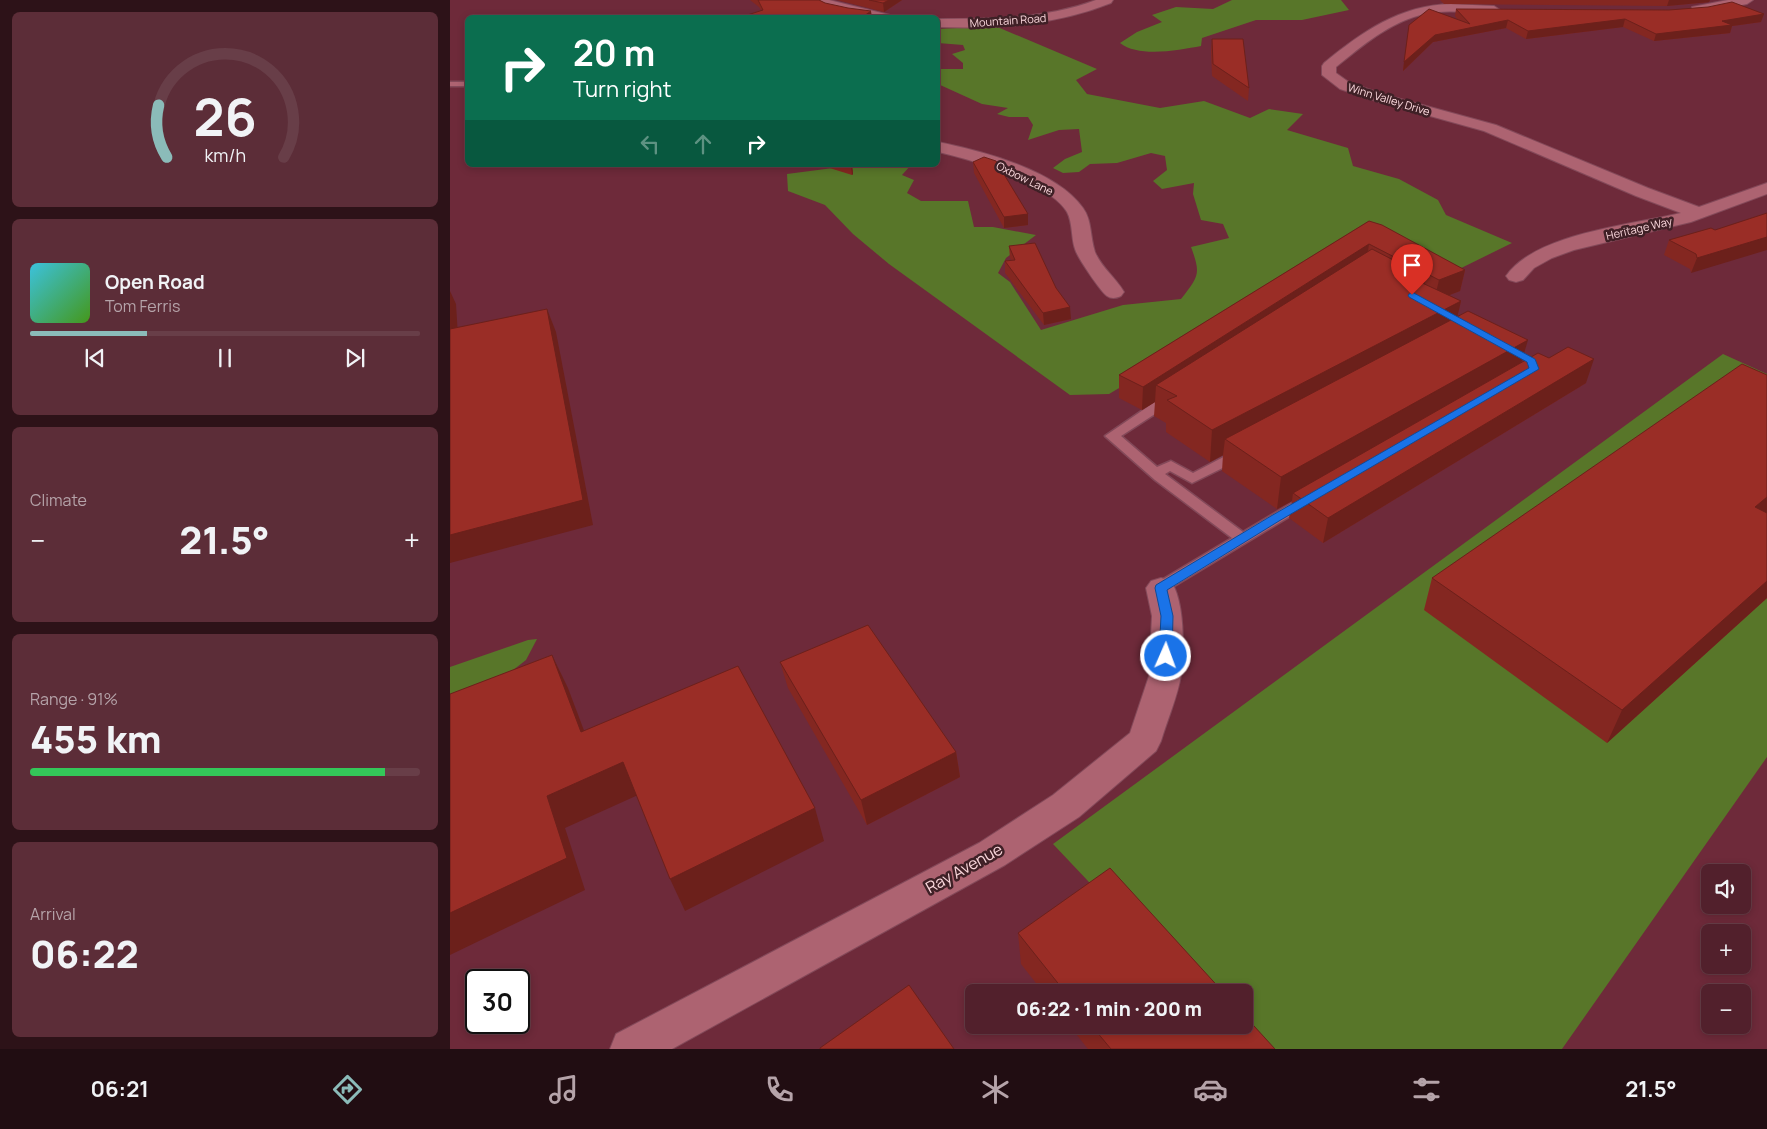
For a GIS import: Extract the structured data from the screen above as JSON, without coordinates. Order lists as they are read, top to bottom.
{
  "streets": {
    "street": [
      "Mountain Road",
      "Winn Valley Drive",
      "Oxbow Lane",
      "Heritage Way",
      "Ray Avenue"
    ]
  },
  "crossings": [
    ["Winn Valley Drive", "Heritage Way"]
  ],
  "page": {
    "turn": ["20 m", "Turn right"],
    "song": ["Open Road", "Tom Ferris"],
    "tile": [
      "Climate",
      ["Range · 91%", "455 km"],
      ["Arrival", "06:22"]
    ],
    "heat": ["−", "21.5°", "+"],
    "map_buttons": ["+", "−"],
    "limit": "30",
    "trip": "06:22 · 1 min · 200 m",
    "tabs": ["06:21", "21.5°"],
    "gauge": ["26", "km/h"]
  }
}
